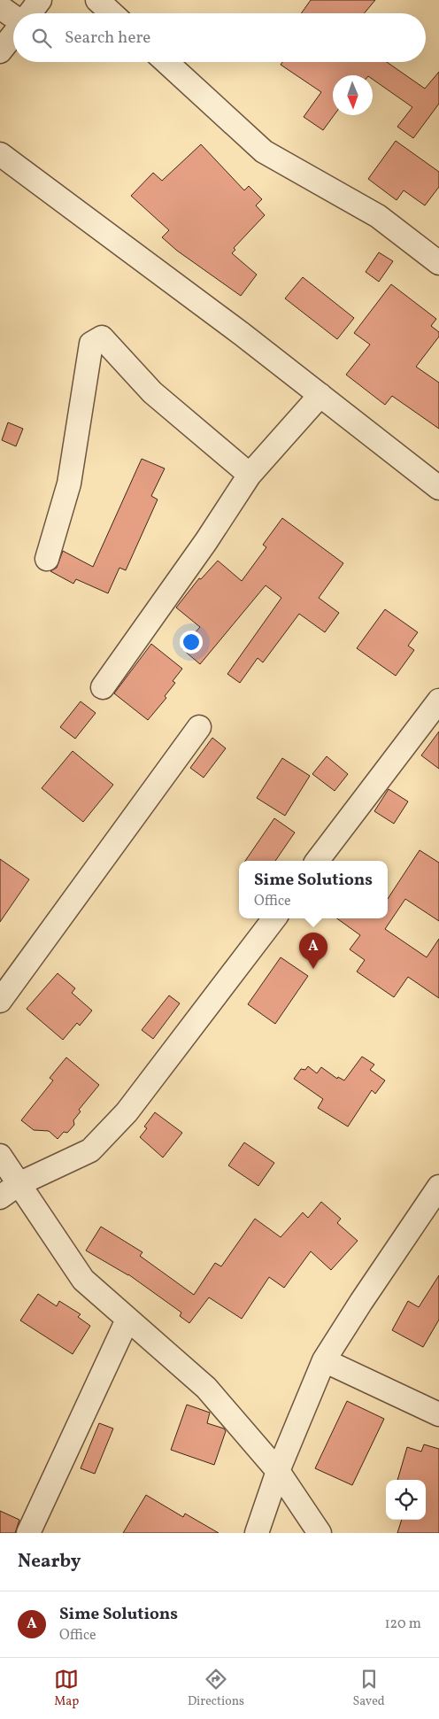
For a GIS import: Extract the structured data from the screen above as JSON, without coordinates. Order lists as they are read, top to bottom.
{
  "north": "bottom",
  "page": {
    "search": "Search here",
    "popup": ["Sime Solutions", "Office"],
    "pins": "A",
    "heading": "Nearby",
    "list": [
      {
        "mark": "A",
        "name": "Sime Solutions",
        "note": "Office",
        "value": "120 m"
      }
    ],
    "nav": ["Map", "Directions", "Saved"]
  }
}
